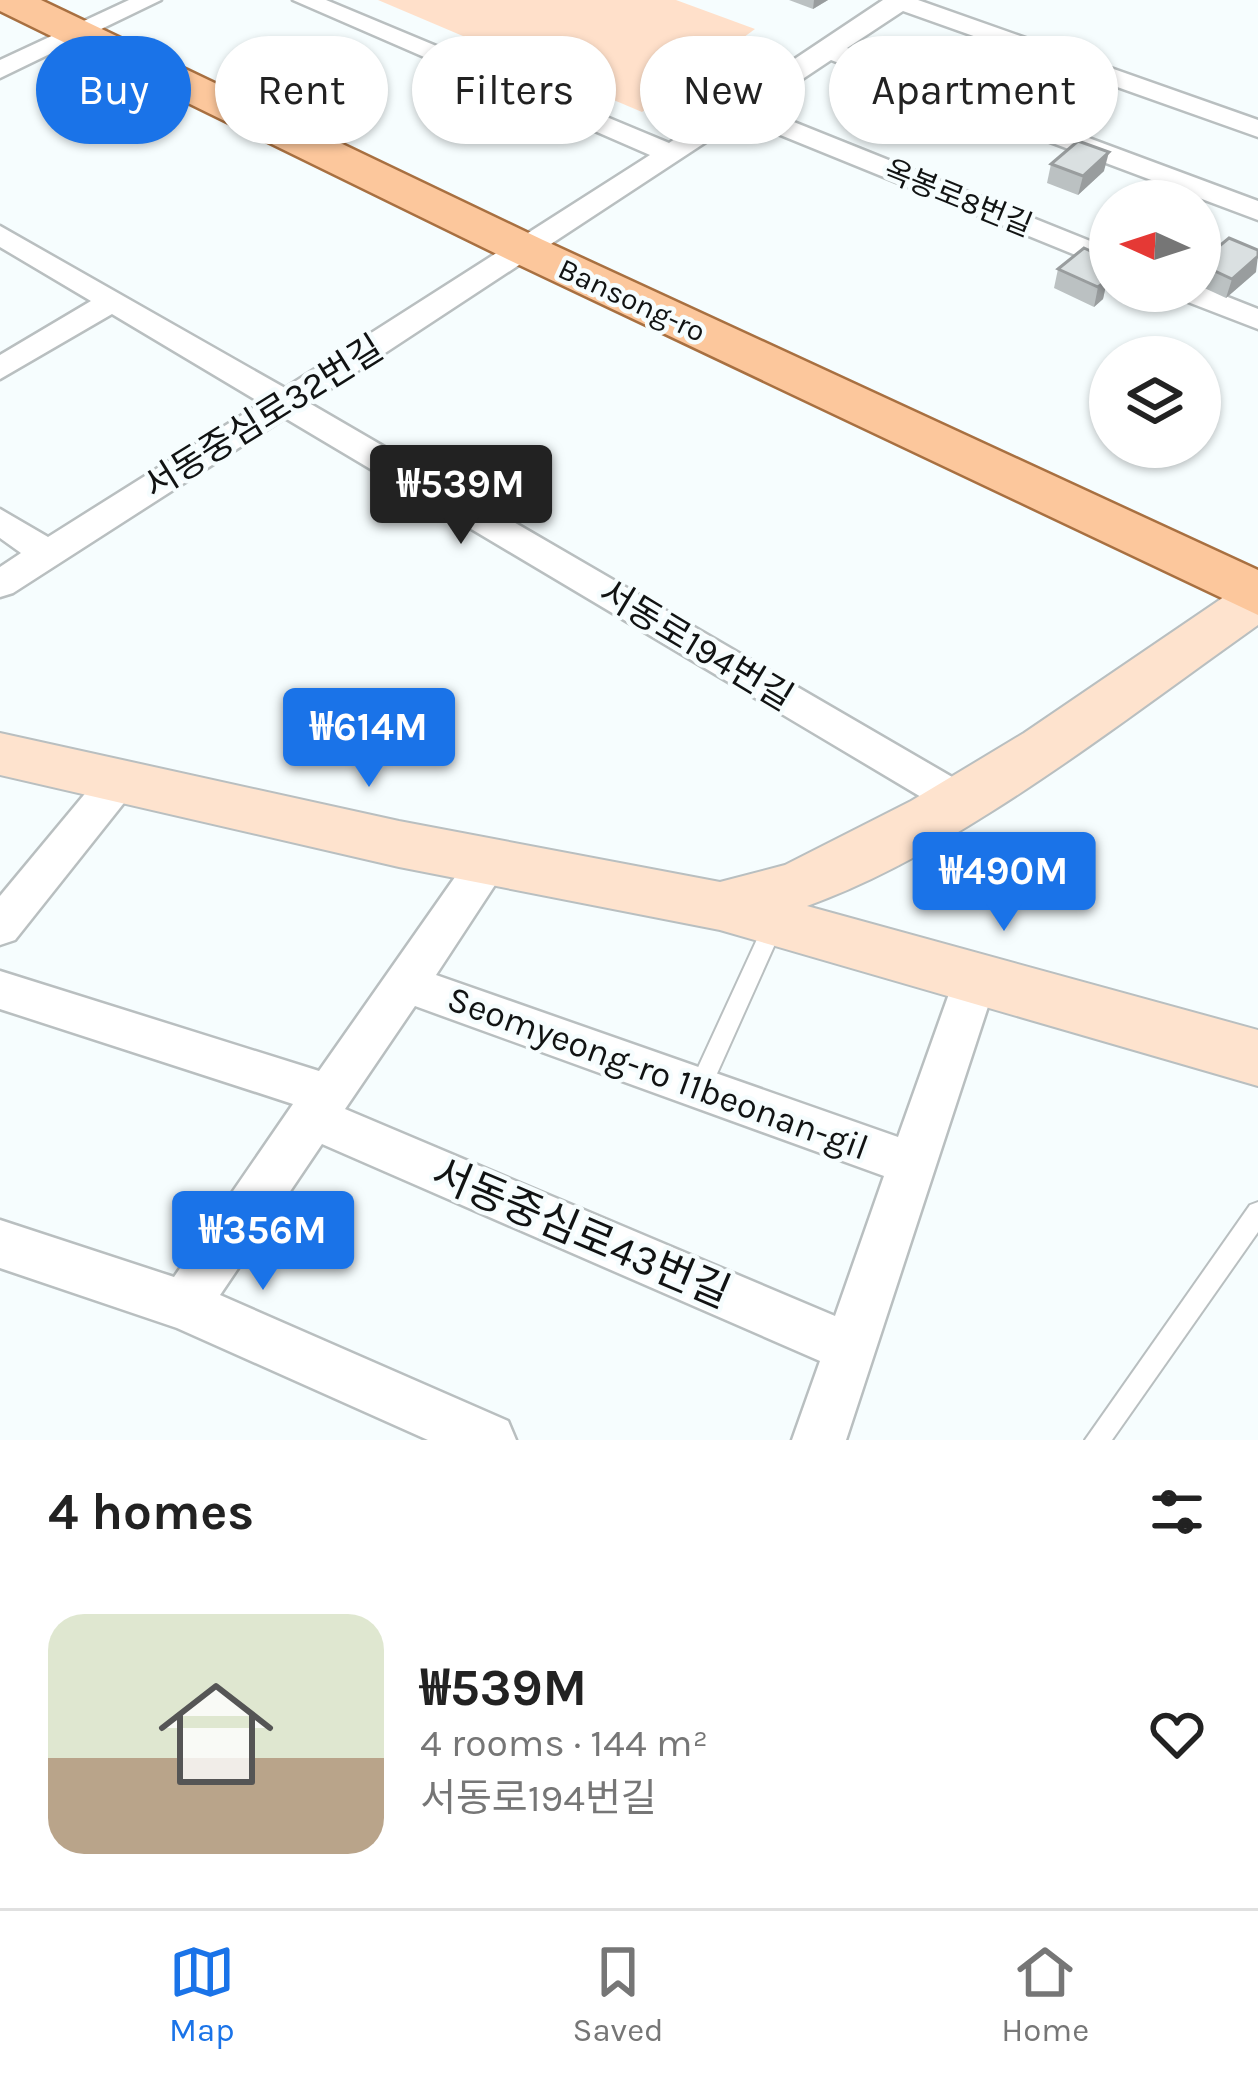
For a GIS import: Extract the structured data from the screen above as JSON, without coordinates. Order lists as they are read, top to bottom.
{
  "streets": {
    "main road": ["Bansong-ro"],
    "street": [
      "옥봉로8번길",
      "서동중심로32번길",
      "서동로194번길",
      "Seomyeong-ro 11beonan-gil",
      "서동중심로43번길"
    ]
  },
  "crossings": [
    ["Bansong-ro", "서동중심로32번길"],
    ["서동중심로32번길", "서동로194번길"],
    ["Seomyeong-ro 11beonan-gil", "서동중심로43번길"]
  ],
  "north": "left",
  "page": {
    "chip": [
      "Buy",
      "Rent",
      "Filters",
      "New",
      "Apartment"
    ],
    "price": [
      "₩539M",
      "₩614M",
      "₩490M",
      "₩356M"
    ],
    "heading": "4 homes",
    "list": [
      {
        "name": "₩539M",
        "note": "4 rooms · 144 m² · 서동로194번길"
      }
    ],
    "tabs": ["Map", "Saved", "Home"]
  }
}
